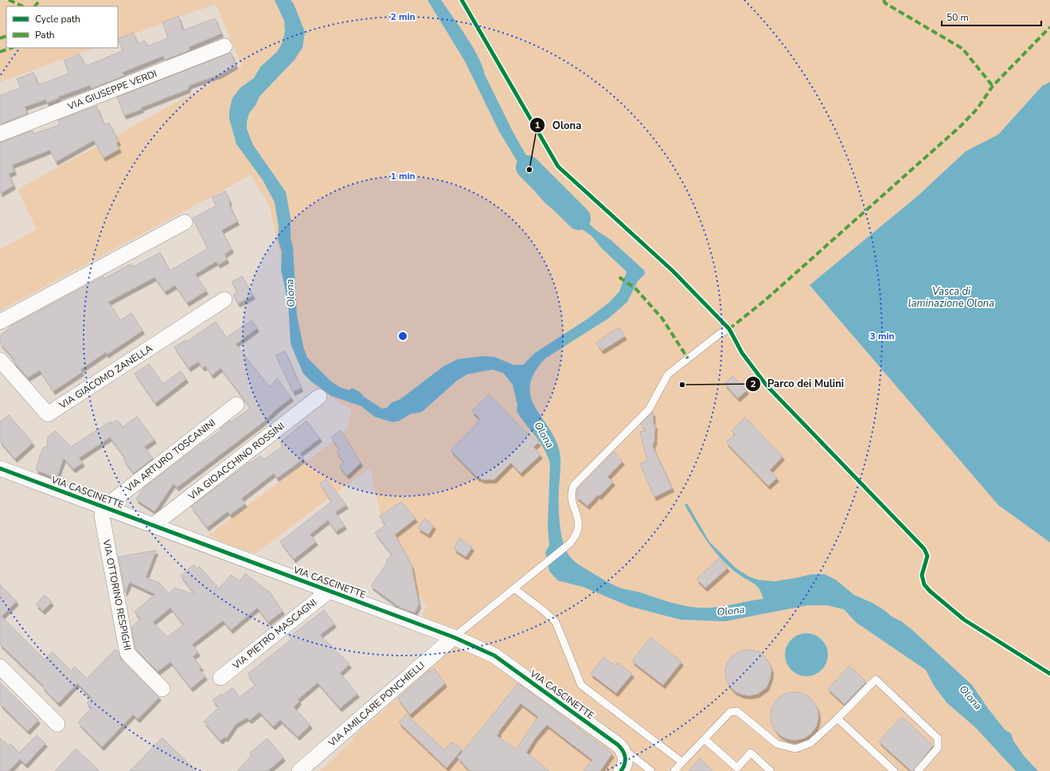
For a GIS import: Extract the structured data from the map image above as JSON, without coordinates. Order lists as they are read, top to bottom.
{
  "streets": {
    "street": [
      "VIA GIUSEPPE VERDI",
      "VIA GIACOMO ZANELLA",
      "VIA ARTURO TOSCANINI",
      "VIA GIOACCHINO ROSSINI",
      "VIA CASCINETTE",
      "VIA OTTORINO RESPIGHI",
      "VIA PIETRO MASCAGNI",
      "VIA AMILCARE PONCHIELLI"
    ]
  },
  "crossings": [
    ["VIA ARTURO TOSCANINI", "VIA CASCINETTE"],
    ["VIA ARTURO TOSCANINI", "VIA OTTORINO RESPIGHI"],
    ["VIA GIOACCHINO ROSSINI", "VIA CASCINETTE"],
    ["VIA CASCINETTE", "VIA OTTORINO RESPIGHI"],
    ["VIA CASCINETTE", "VIA PIETRO MASCAGNI"],
    ["VIA CASCINETTE", "VIA AMILCARE PONCHIELLI"]
  ],
  "water": ["Vasca di laminazione Olona", "Olona"],
  "places": ["Olona", "Parco dei Mulini"],
  "legend": ["Cycle path", "Path"],
  "scale_bar": "50 m",
  "rings": ["2 min", "1 min", "3 min"]
}
